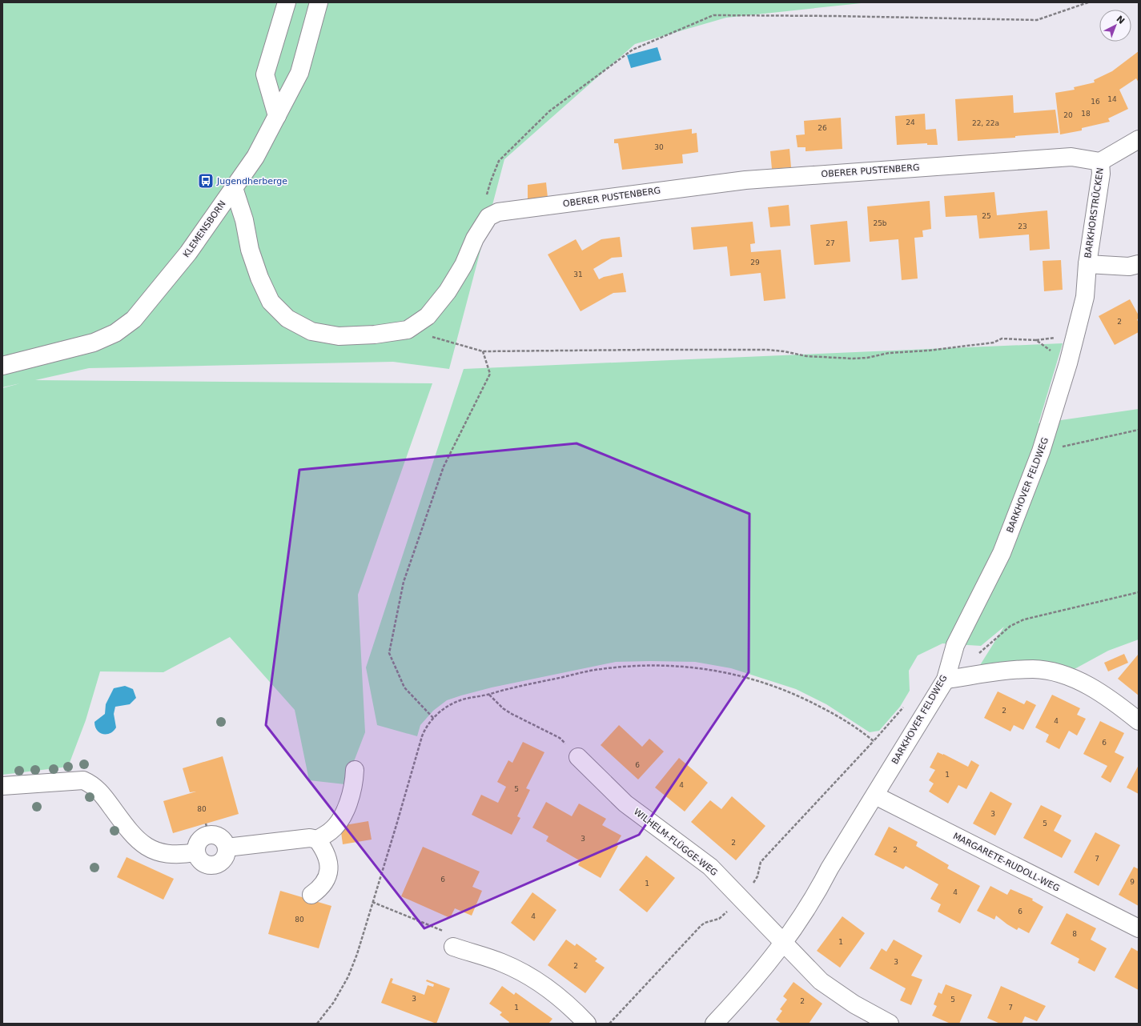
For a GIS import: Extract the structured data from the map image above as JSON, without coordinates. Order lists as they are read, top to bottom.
{
  "streets": {
    "street": [
      "OBERER PUSTENBERG",
      "BARKHORSTRÜCKEN",
      "KLEMENSBORN",
      "BARKHOVER FELDWEG",
      "WILHELM-FLÜGGE-WEG",
      "MARGARETE-RUDOLL-WEG"
    ]
  },
  "crossings": [
    ["OBERER PUSTENBERG", "BARKHORSTRÜCKEN"],
    ["BARKHORSTRÜCKEN", "BARKHOVER FELDWEG"],
    ["BARKHOVER FELDWEG", "WILHELM-FLÜGGE-WEG"],
    ["BARKHOVER FELDWEG", "MARGARETE-RUDOLL-WEG"]
  ],
  "places": {
    "bus stop": ["Jugendherberge"]
  },
  "house_numbers": [
    "14",
    "16",
    "18",
    "20",
    "24",
    "22, 22a",
    "26",
    "30",
    "25",
    "25b",
    "23",
    "27",
    "29",
    "31",
    "2",
    "2",
    "4",
    "6",
    "6",
    "1",
    "4",
    "5",
    "80",
    "3",
    "5",
    "3",
    "2",
    "2",
    "7",
    "6",
    "9",
    "1",
    "4",
    "6",
    "4",
    "80",
    "8",
    "1",
    "3",
    "2",
    "3",
    "5",
    "2",
    "1",
    "7"
  ],
  "north": "top right"
}
